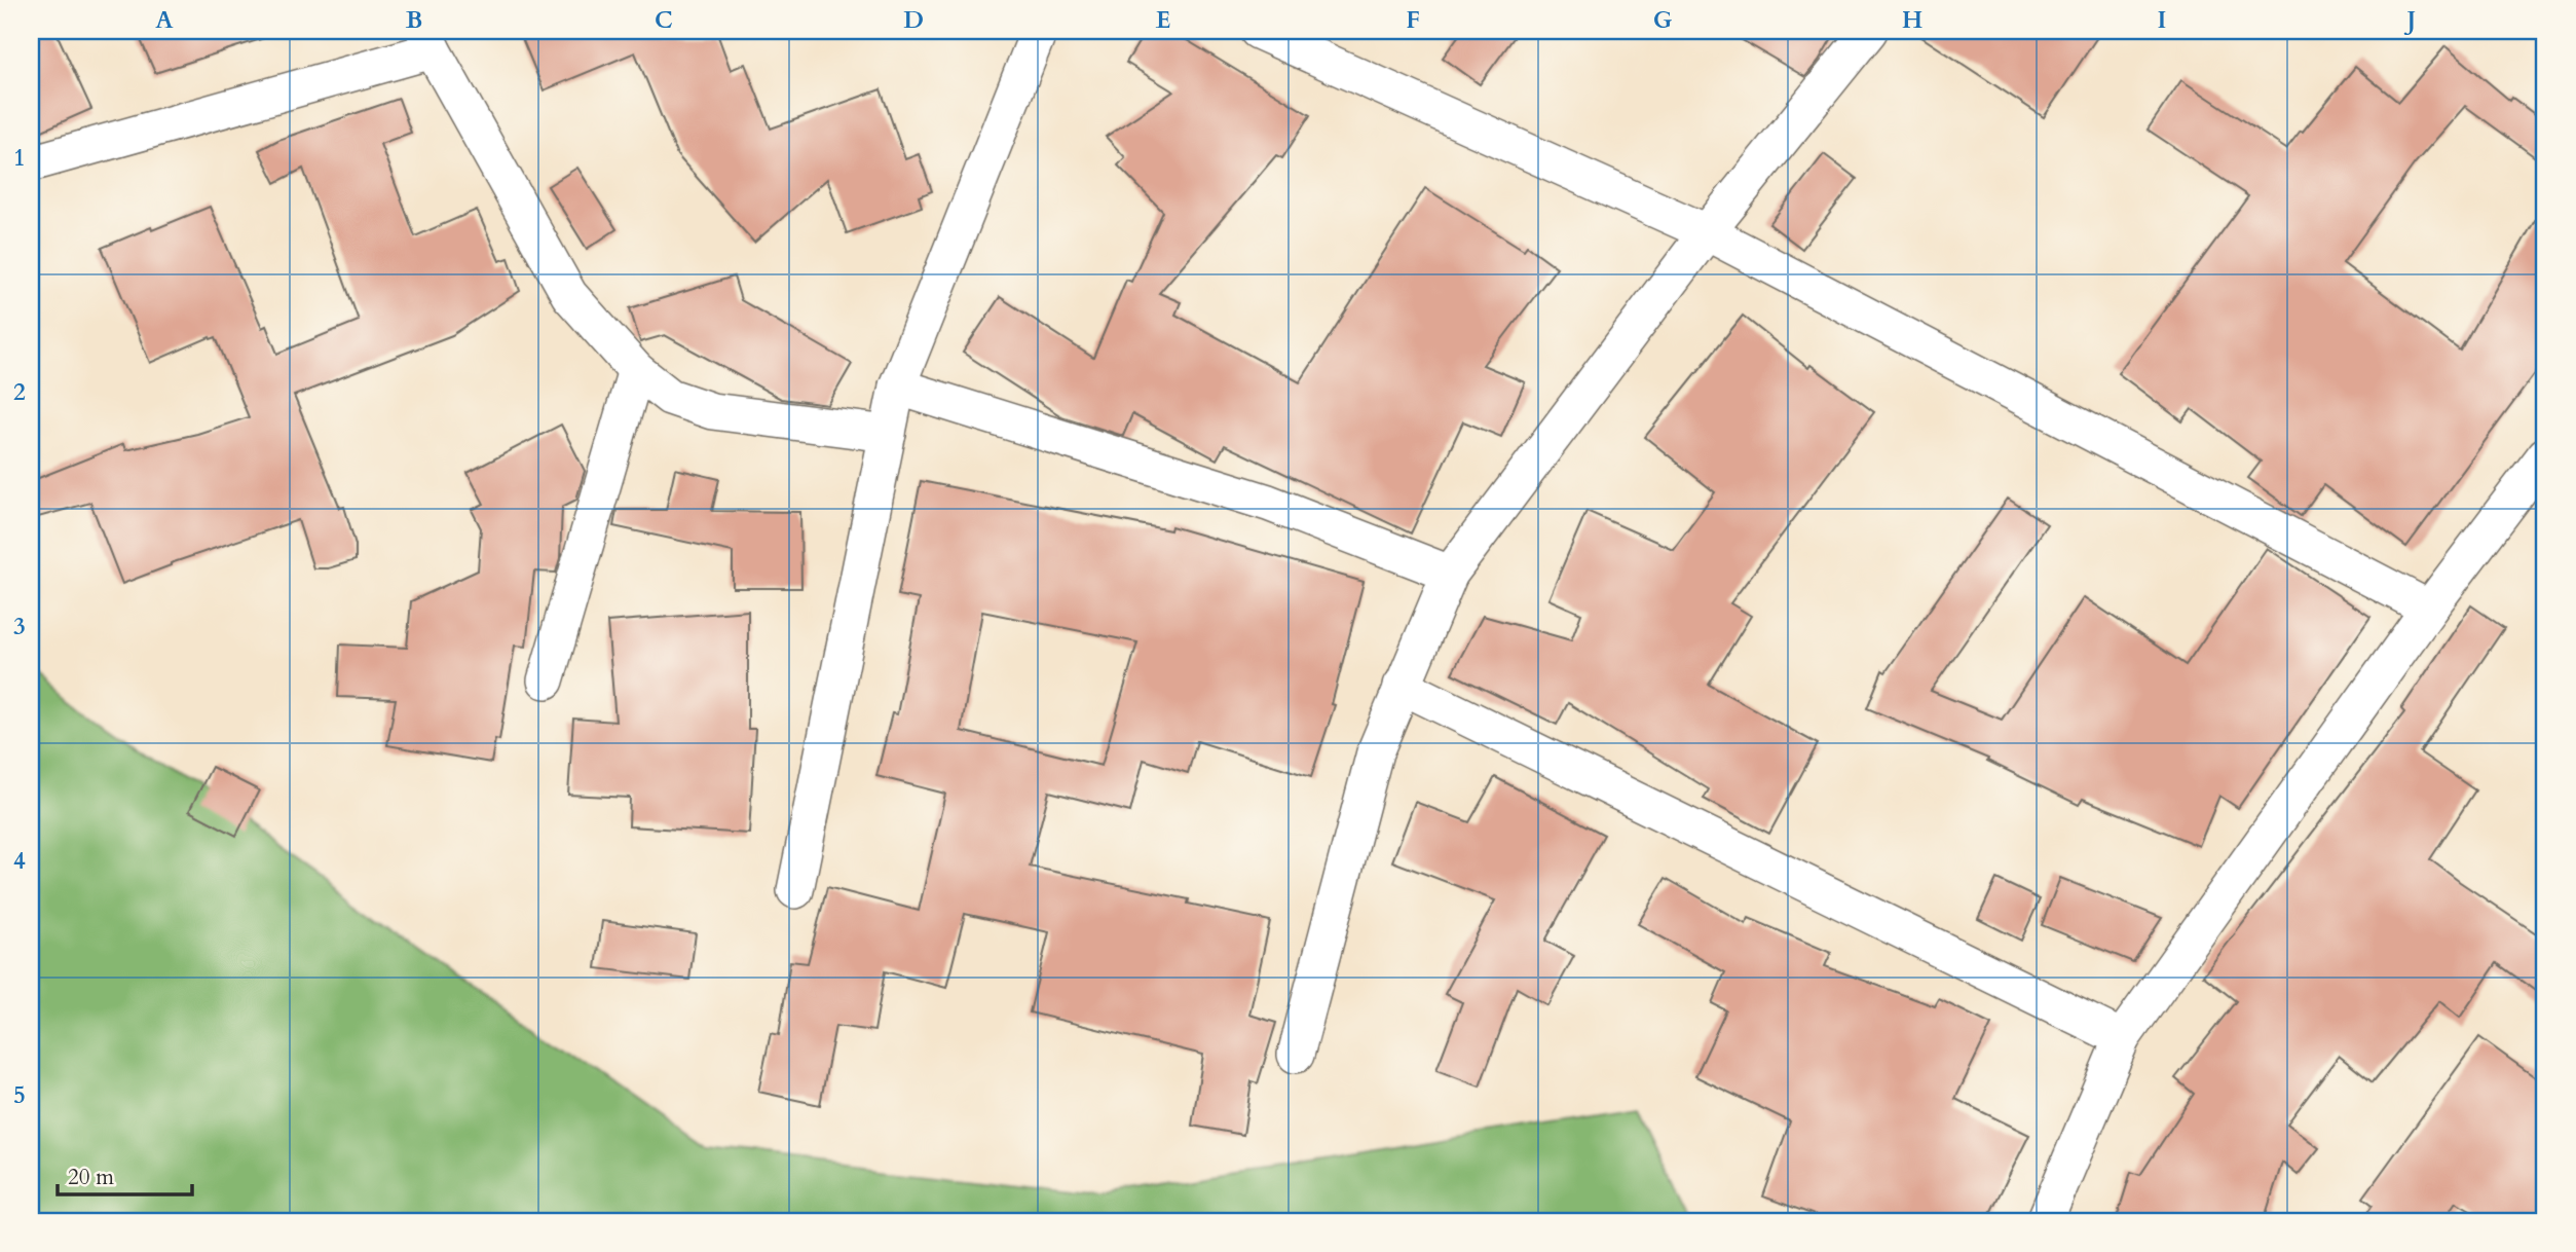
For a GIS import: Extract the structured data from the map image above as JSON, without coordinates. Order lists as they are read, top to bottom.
{
  "scale_bar": "20 m",
  "grid": {
    "columns": [
      "A",
      "B",
      "C",
      "D",
      "E",
      "F",
      "G",
      "H",
      "I",
      "J"
    ],
    "rows": [
      "1",
      "2",
      "3",
      "4",
      "5"
    ]
  }
}
